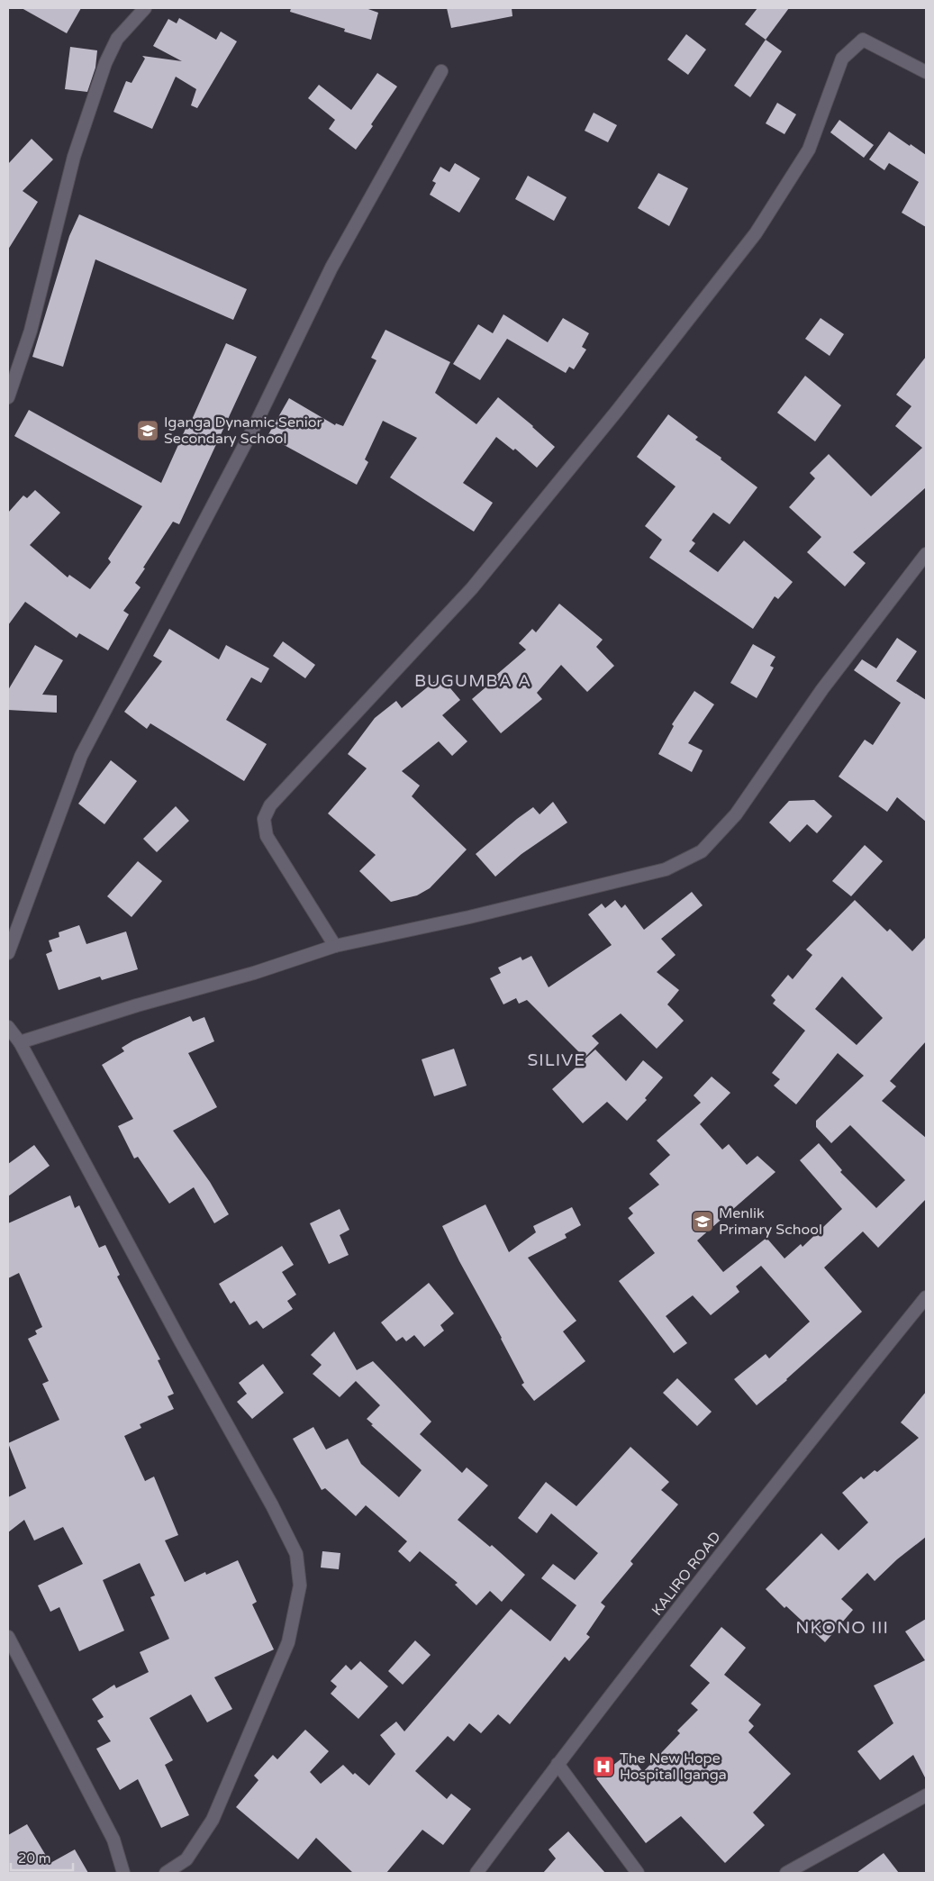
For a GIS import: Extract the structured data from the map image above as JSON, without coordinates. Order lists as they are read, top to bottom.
{
  "streets": {
    "street": ["KALIRO ROAD"]
  },
  "districts": ["BUGUMBA A", "SILIVE", "NKONO III"],
  "places": {
    "school or university": ["Iganga Dynamic Senior Secondary School", "Menlik Primary School"],
    "hospital": ["The New Hope Hospital Iganga"]
  },
  "scale_bar": "20 m"
}
